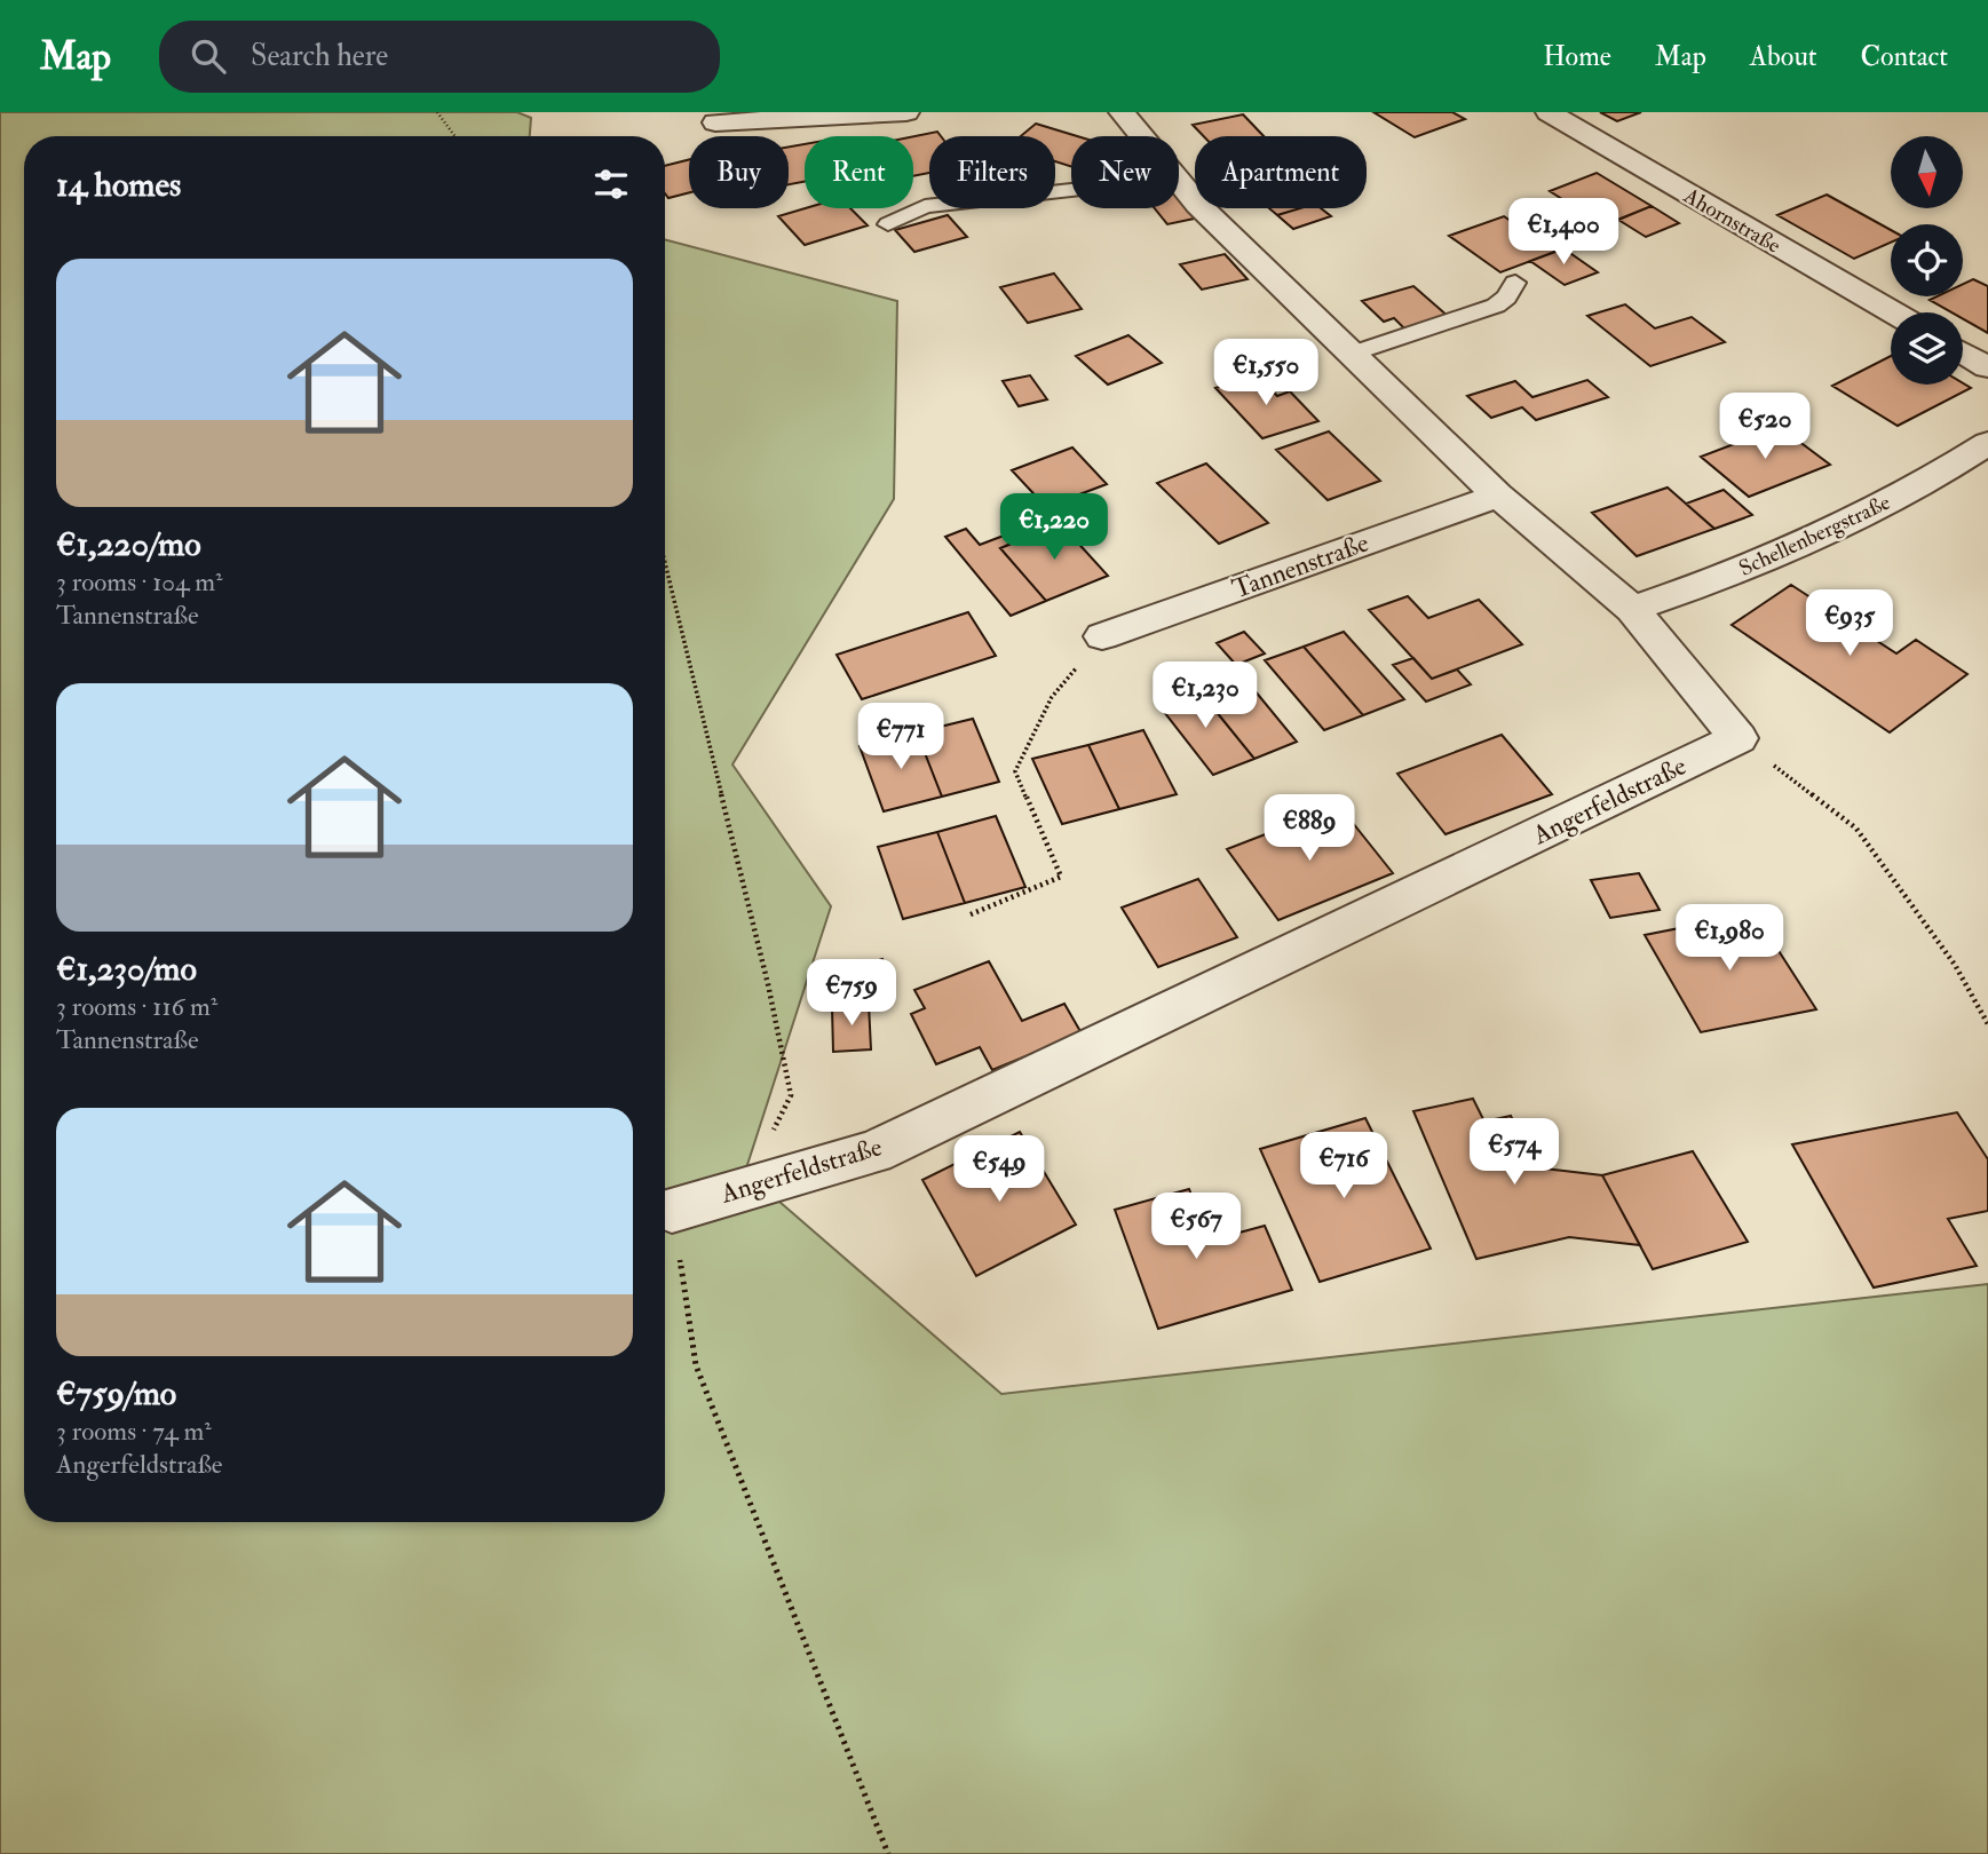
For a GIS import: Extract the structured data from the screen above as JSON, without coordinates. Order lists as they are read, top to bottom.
{
  "streets": {
    "street": [
      "Ahornstraße",
      "Schellenbergstraße",
      "Tannenstraße",
      "Angerfeldstraße"
    ]
  },
  "north": "bottom",
  "page": {
    "header": "Map",
    "search": "Search here",
    "nav": [
      "Home",
      "Map",
      "About",
      "Contact"
    ],
    "chip": [
      "Buy",
      "Rent",
      "Filters",
      "New",
      "Apartment"
    ],
    "heading": "14 homes",
    "price": [
      "€1,400",
      "€1,550",
      "€520",
      "€1,220",
      "€935",
      "€1,230",
      "€771",
      "€889",
      "€1,980",
      "€759",
      "€574",
      "€716",
      "€549",
      "€567"
    ],
    "list": [
      {
        "name": "€1,220/mo",
        "note": "3 rooms · 104 m² · Tannenstraße"
      },
      {
        "name": "€1,230/mo",
        "note": "3 rooms · 116 m² · Tannenstraße"
      },
      {
        "name": "€759/mo",
        "note": "3 rooms · 74 m² · Angerfeldstraße"
      }
    ]
  }
}
